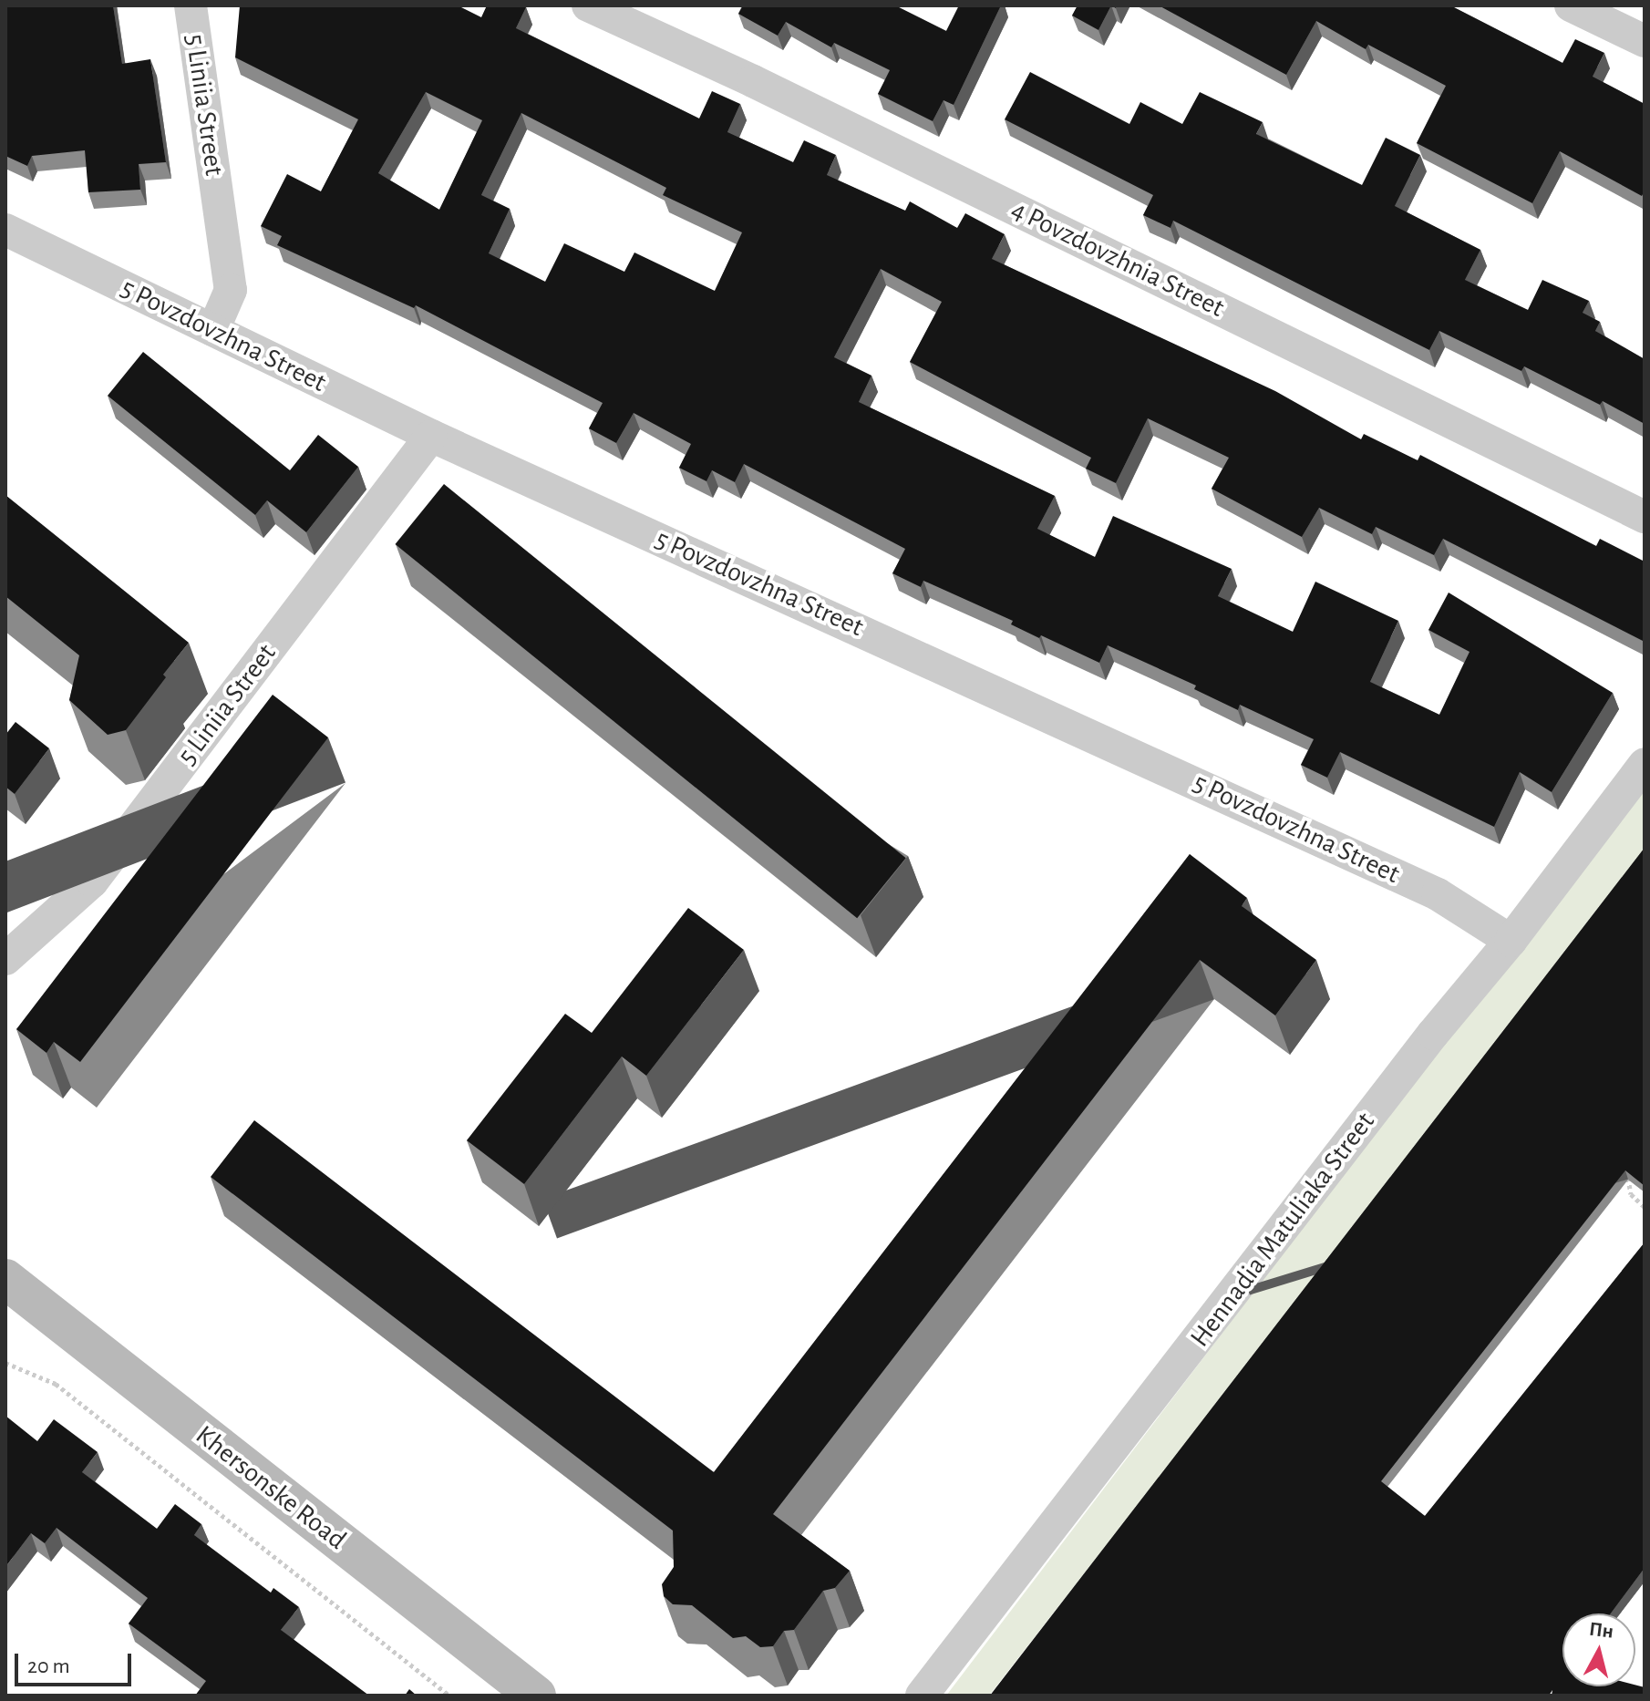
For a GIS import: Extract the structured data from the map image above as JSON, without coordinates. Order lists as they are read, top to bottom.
{
  "streets": {
    "main road": ["Khersonske Road"],
    "street": [
      "5 Liniia Street",
      "4 Povzdovzhnia Street",
      "5 Povzdovzhna Street",
      "Hennadia Matuliaka Street"
    ]
  },
  "crossings": [
    ["5 Liniia Street", "5 Povzdovzhna Street"],
    ["5 Povzdovzhna Street", "Hennadia Matuliaka Street"]
  ],
  "scale_bar": "20 m",
  "north": "top"
}
